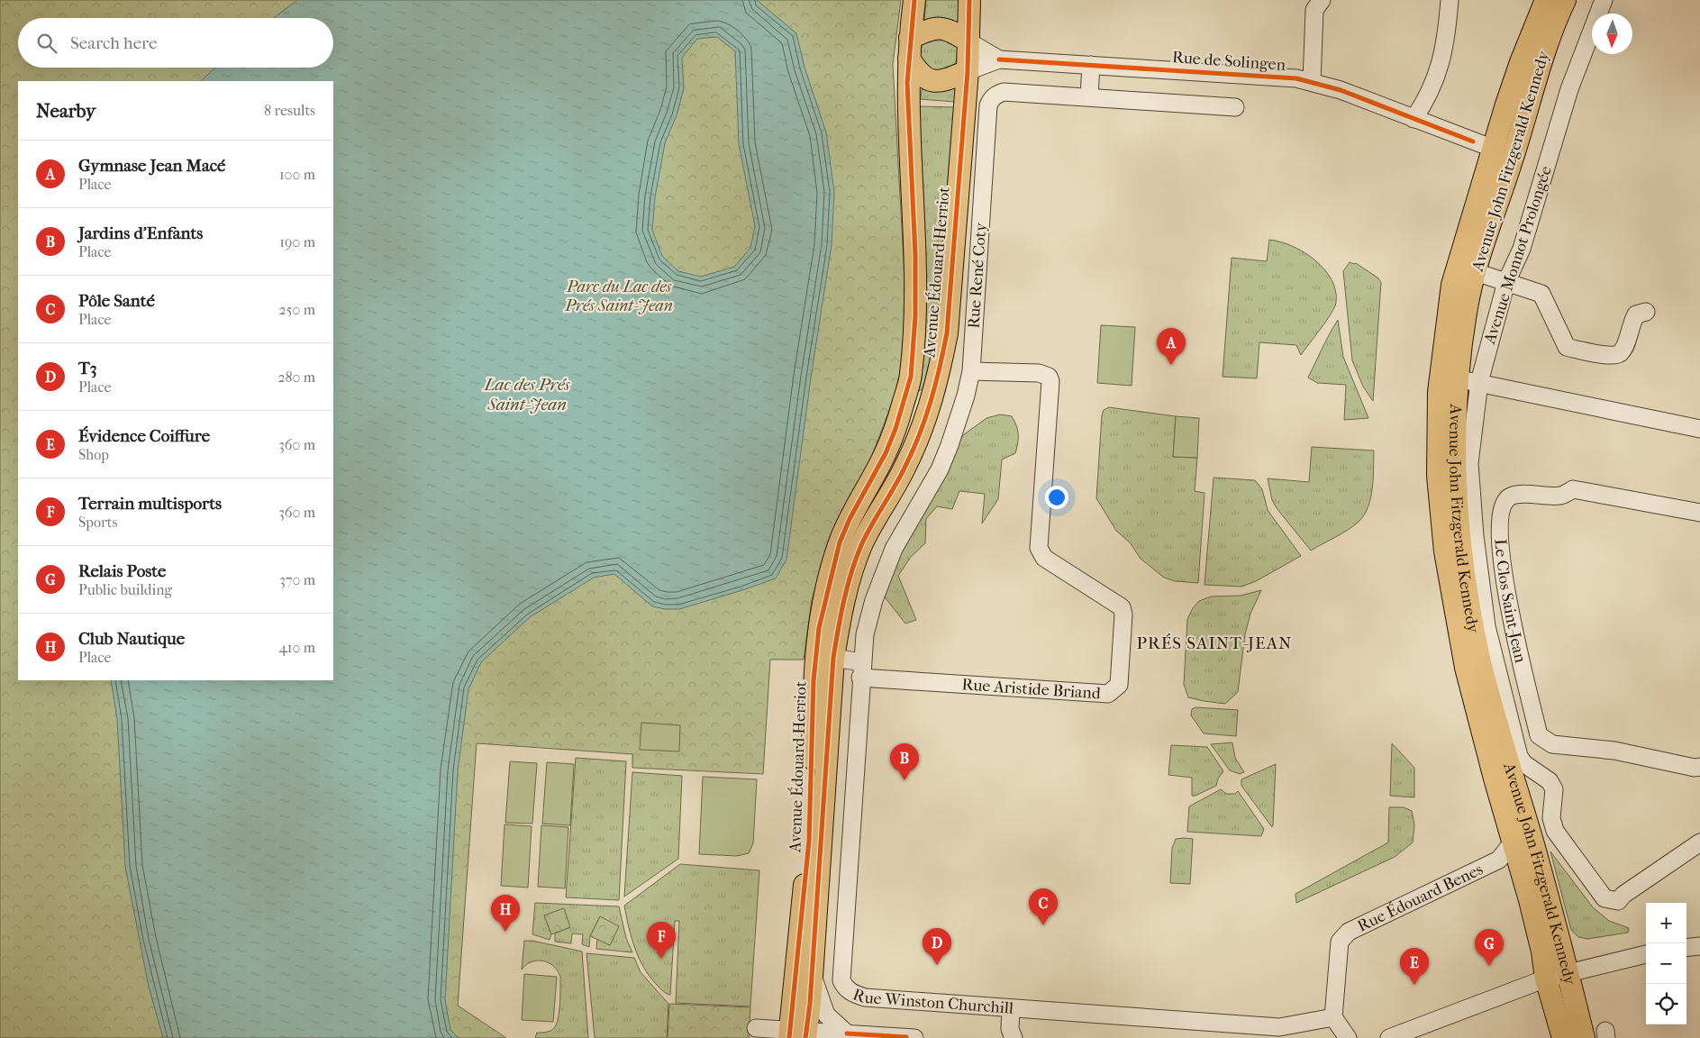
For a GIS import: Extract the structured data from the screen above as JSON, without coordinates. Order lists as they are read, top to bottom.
{
  "streets": {
    "main road": ["Avenue John Fitzgerald Kennedy", "Avenue Édouard Herriot"],
    "street": [
      "Rue de Solingen",
      "Avenue Monnot Prolongée",
      "Rue René Coty",
      "Le Clos Saint-Jean",
      "Rue Aristide Briand",
      "Rue Édouard Benes",
      "Rue Winston Churchill"
    ]
  },
  "crossings": [
    ["Rue de Solingen", "Avenue John Fitzgerald Kennedy"],
    ["Rue de Solingen", "Avenue Édouard Herriot"],
    ["Avenue John Fitzgerald Kennedy", "Rue Édouard Benes"],
    ["Rue René Coty", "Rue Aristide Briand"],
    ["Rue René Coty", "Rue Winston Churchill"],
    ["Rue Aristide Briand", "Rue Winston Churchill"],
    ["Rue Édouard Benes", "Rue Winston Churchill"]
  ],
  "districts": ["PRÉS SAINT-JEAN"],
  "water": ["Lac des Prés Saint-Jean"],
  "parks": ["Parc du Lac des Prés Saint-Jean"],
  "north": "bottom",
  "page": {
    "search": "Search here",
    "heading": ["Nearby", "8 results"],
    "list": [
      {
        "mark": "A",
        "name": "Gymnase Jean Macé",
        "note": "Place",
        "value": "100 m"
      },
      {
        "mark": "B",
        "name": "Jardins d'Enfants",
        "note": "Place",
        "value": "190 m"
      },
      {
        "mark": "C",
        "name": "Pôle Santé",
        "note": "Place",
        "value": "250 m"
      },
      {
        "mark": "D",
        "name": "T3",
        "note": "Place",
        "value": "280 m"
      },
      {
        "mark": "E",
        "name": "Évidence Coiffure",
        "note": "Shop",
        "value": "360 m"
      },
      {
        "mark": "F",
        "name": "Terrain multisports",
        "note": "Sports",
        "value": "360 m"
      },
      {
        "mark": "G",
        "name": "Relais Poste",
        "note": "Public building",
        "value": "370 m"
      },
      {
        "mark": "H",
        "name": "Club Nautique",
        "note": "Place",
        "value": "410 m"
      }
    ],
    "pins": [
      "A",
      "B",
      "C",
      "H",
      "F",
      "D",
      "G",
      "E"
    ],
    "map_buttons": ["+", "−"]
  }
}
